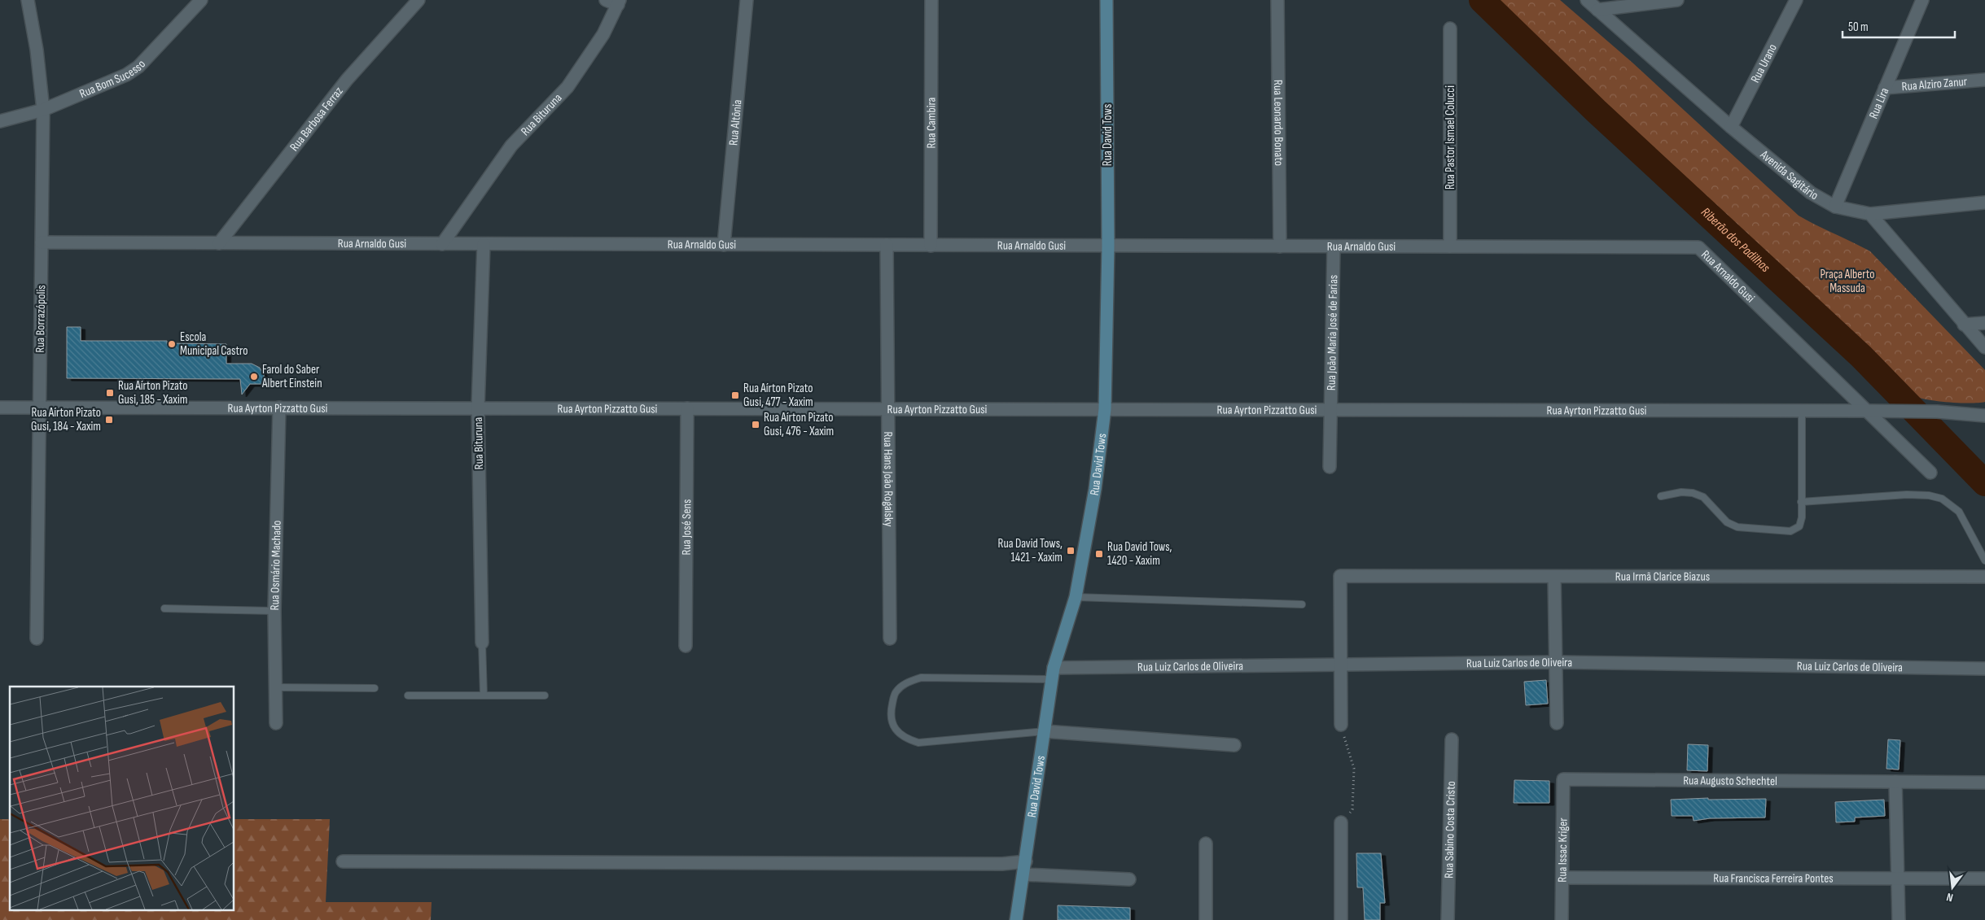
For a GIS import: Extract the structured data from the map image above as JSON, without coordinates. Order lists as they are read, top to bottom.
{
  "streets": {
    "street": [
      "Rua Urano",
      "Rua Bom Sucesso",
      "Rua Alziro Zanur",
      "Rua Lira",
      "Rua Bituruna",
      "Rua Barbosa Ferraz",
      "Rua Altônia",
      "Rua Cambira",
      "Rua Leonardo Bonato",
      "Rua David Tows",
      "Rua Pastor Ismael Colucci",
      "Avenida Sagitário",
      "Rua Arnaldo Gusi",
      "Rua Borrazópolis",
      "Rua João Maria José de Farias",
      "Rua Ayrton Pizzatto Gusi",
      "Rua Hans João Rogalsky",
      "Rua José Sens",
      "Rua Osmário Machado",
      "Rua Irmã Clarice Biazus",
      "Rua Luiz Carlos de Oliveira",
      "Rua Augusto Schechtel",
      "Rua Sabino Costa Cristo",
      "Rua Issac Kriger",
      "Rua Francisca Ferreira Pontes"
    ]
  },
  "crossings": [
    ["Rua Urano", "Avenida Sagitário"],
    ["Rua Bom Sucesso", "Rua Borrazópolis"],
    ["Rua Alziro Zanur", "Rua Lira"],
    ["Rua Lira", "Avenida Sagitário"],
    ["Rua Bituruna", "Rua Arnaldo Gusi"],
    ["Rua Bituruna", "Rua Ayrton Pizzatto Gusi"],
    ["Rua Barbosa Ferraz", "Rua Arnaldo Gusi"],
    ["Rua Altônia", "Rua Arnaldo Gusi"],
    ["Rua Cambira", "Rua Arnaldo Gusi"],
    ["Rua Leonardo Bonato", "Rua Arnaldo Gusi"],
    ["Rua David Tows", "Rua Arnaldo Gusi"],
    ["Rua David Tows", "Rua Ayrton Pizzatto Gusi"],
    ["Rua David Tows", "Rua Luiz Carlos de Oliveira"],
    ["Rua Pastor Ismael Colucci", "Rua Arnaldo Gusi"],
    ["Rua Arnaldo Gusi", "Rua Borrazópolis"],
    ["Rua Arnaldo Gusi", "Rua João Maria José de Farias"],
    ["Rua Arnaldo Gusi", "Rua Ayrton Pizzatto Gusi"],
    ["Rua Arnaldo Gusi", "Rua Hans João Rogalsky"],
    ["Rua Borrazópolis", "Rua Ayrton Pizzatto Gusi"],
    ["Rua João Maria José de Farias", "Rua Ayrton Pizzatto Gusi"],
    ["Rua Ayrton Pizzatto Gusi", "Rua Hans João Rogalsky"],
    ["Rua Ayrton Pizzatto Gusi", "Rua José Sens"],
    ["Rua Ayrton Pizzatto Gusi", "Rua Osmário Machado"],
    ["Rua Irmã Clarice Biazus", "Rua Luiz Carlos de Oliveira"],
    ["Rua Augusto Schechtel", "Rua Issac Kriger"],
    ["Rua Issac Kriger", "Rua Francisca Ferreira Pontes"]
  ],
  "water": ["Riberão dos Padilhas"],
  "parks": ["Praça Alberto Massuda"],
  "places": {
    "other": ["Escola Municipal Castro", "Farol do Saber Albert Einstein"],
    "transit": [
      "Rua Aírton Pizato Gusi, 185 - Xaxim",
      "Rua Aírton Pizato Gusi, 477 - Xaxim",
      "Rua Aírton Pizato Gusi, 184 - Xaxim",
      "Rua Aírton Pizato Gusi, 476 - Xaxim",
      "Rua David Tows, 1421 - Xaxim",
      "Rua David Tows, 1420 - Xaxim"
    ]
  },
  "scale_bar": "50 m",
  "north": "bottom"
}
